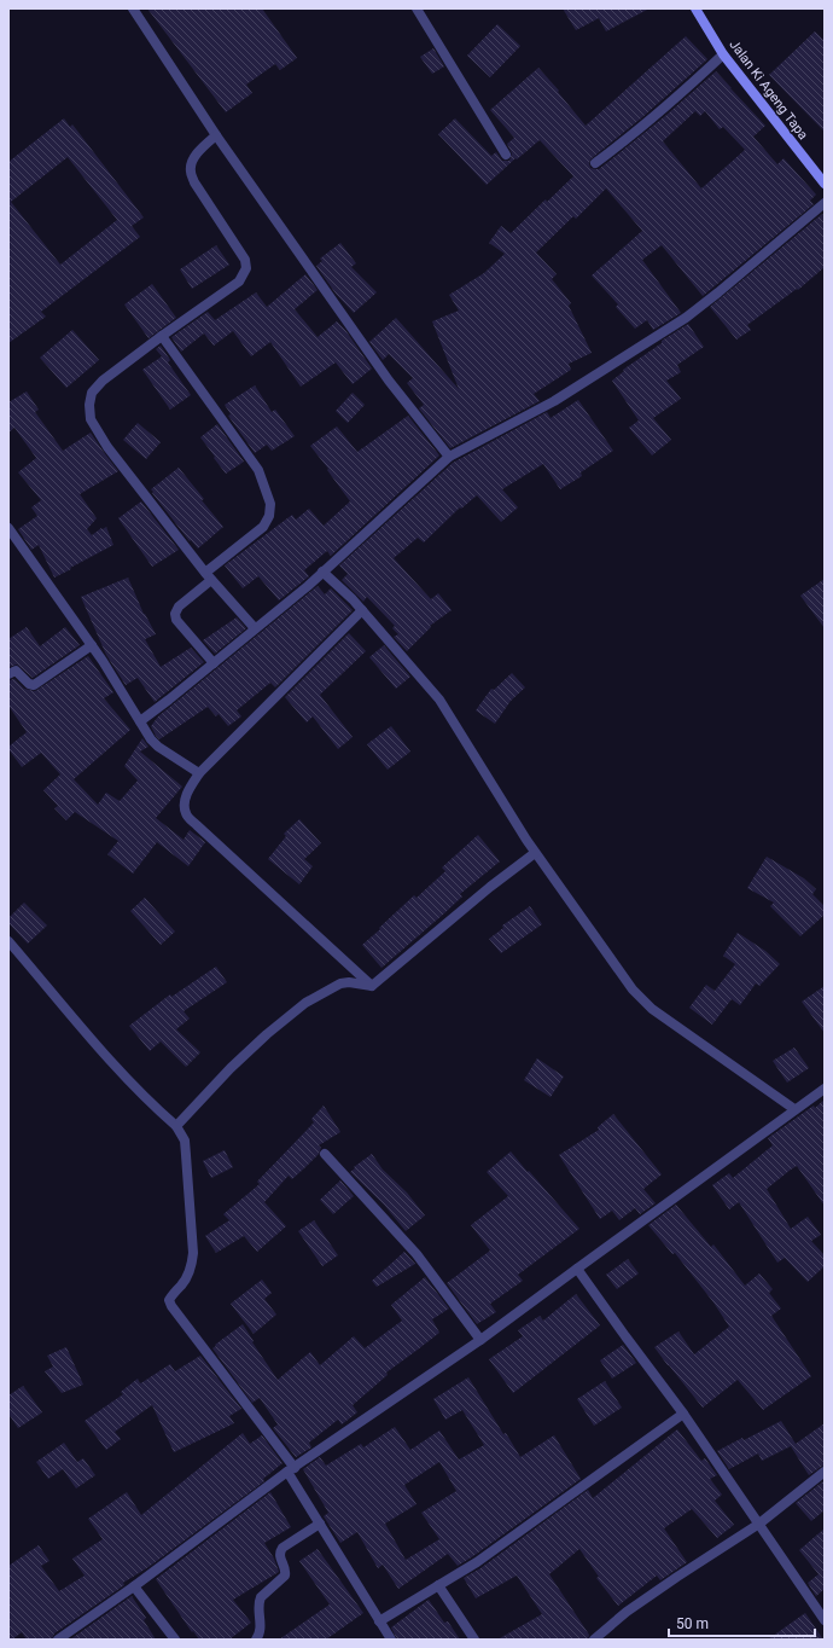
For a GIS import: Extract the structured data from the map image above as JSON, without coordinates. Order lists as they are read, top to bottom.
{
  "streets": {
    "street": ["Jalan Ki Ageng Tapa"]
  },
  "scale_bar": "50 m"
}
